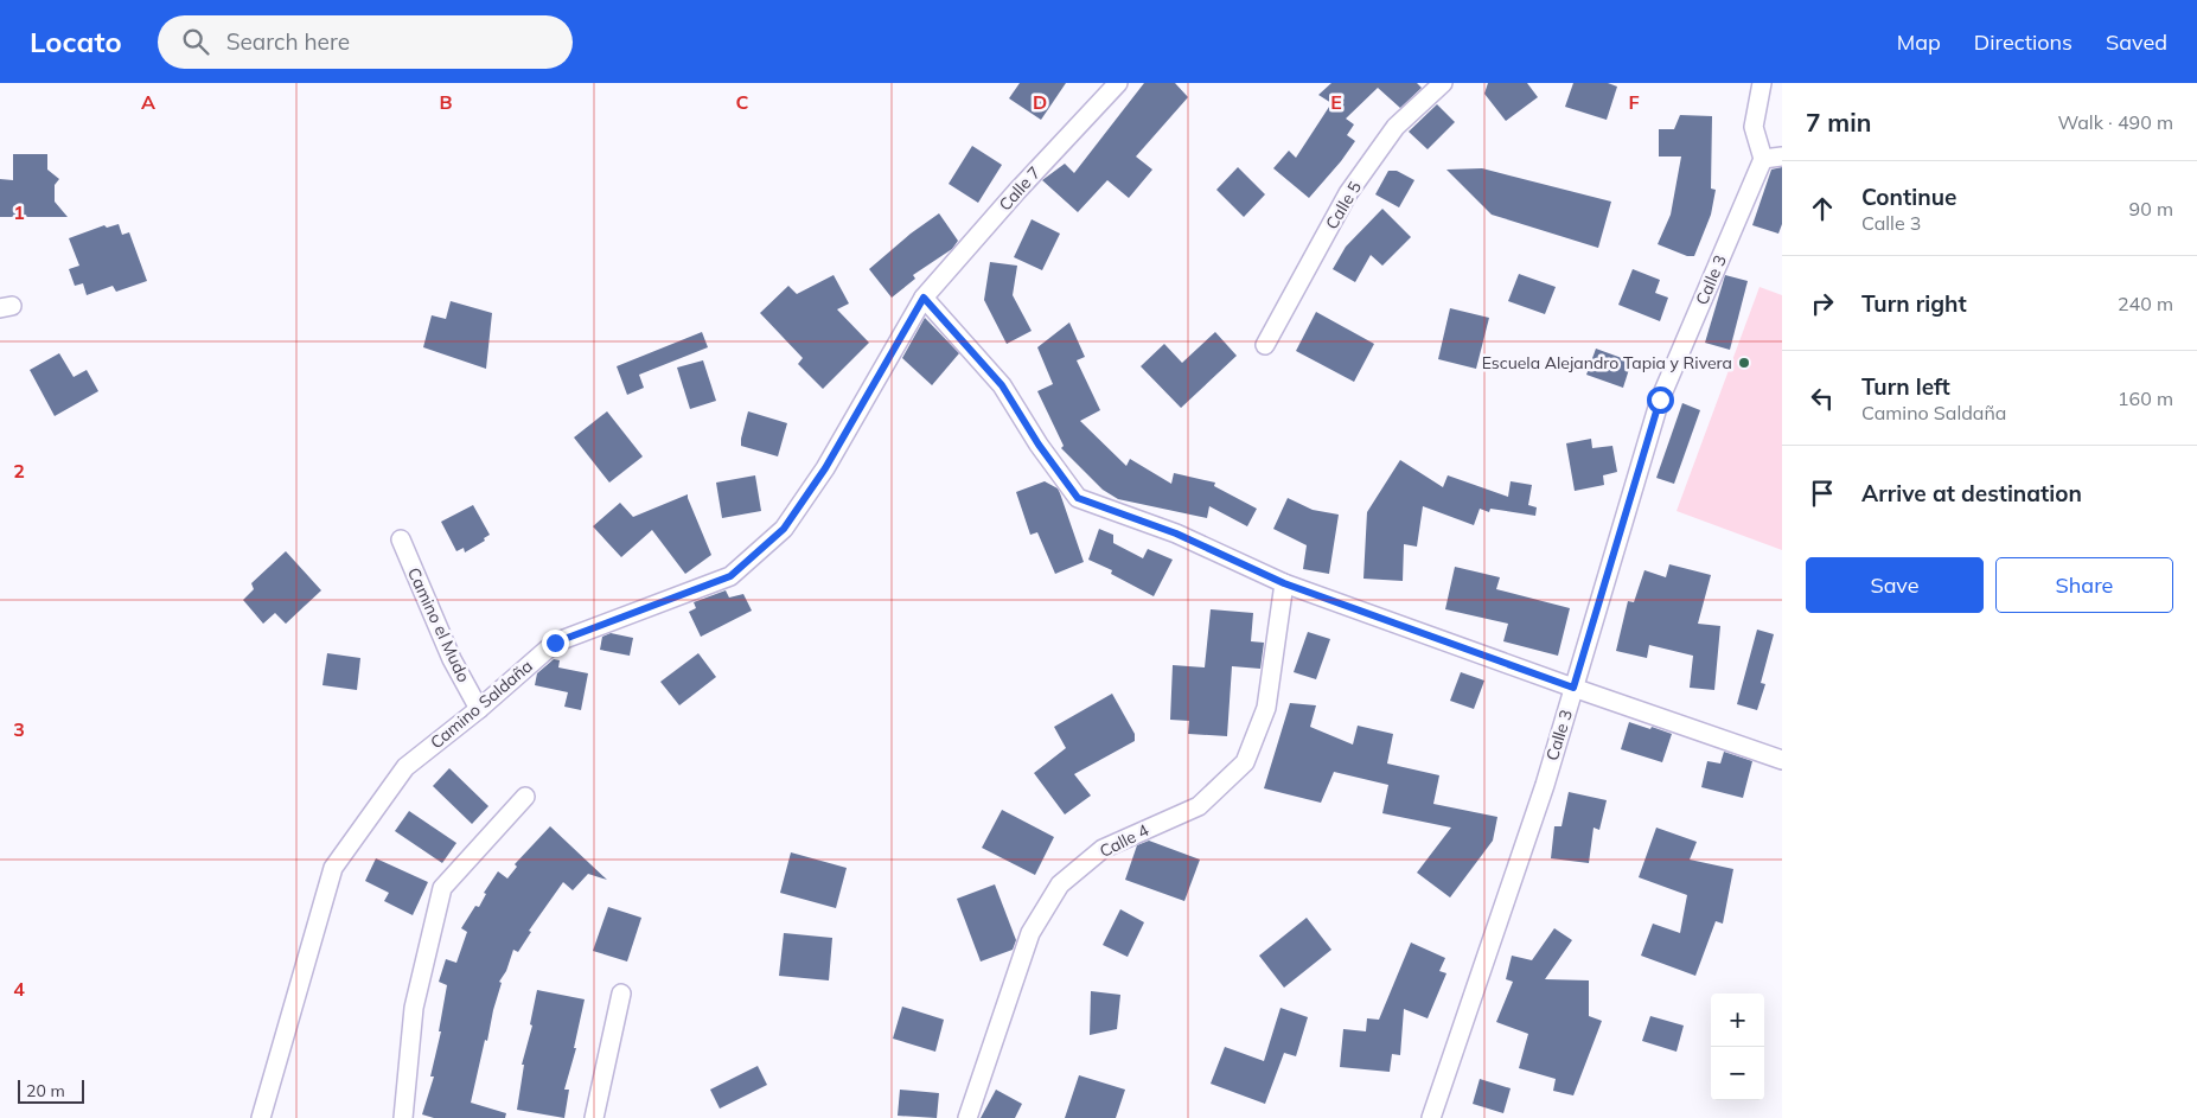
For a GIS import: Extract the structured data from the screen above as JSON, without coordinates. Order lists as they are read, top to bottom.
{
  "streets": {
    "street": [
      "Calle 7",
      "Calle 5",
      "Calle 3",
      "Camino el Mudo",
      "Camino Saldaña",
      "Calle 4"
    ]
  },
  "crossings": [
    ["Calle 7", "Camino Saldaña"],
    ["Camino el Mudo", "Camino Saldaña"]
  ],
  "places": ["Escuela Alejandro Tapia y Rivera"],
  "scale_bar": "20 m",
  "page": {
    "header": "Locato",
    "search": "Search here",
    "nav": ["Map", "Directions", "Saved"],
    "heading": ["7 min", "Walk · 490 m"],
    "list": [
      ["Continue", "Calle 3", "90 m"],
      ["Turn right", "240 m"],
      ["Turn left", "Camino Saldaña", "160 m"],
      "Arrive at destination"
    ],
    "buttons": ["Save", "Share"],
    "map_buttons": ["+", "−"],
    "scale": "20 m"
  },
  "grid": {
    "columns": [
      "A",
      "B",
      "C",
      "D",
      "E",
      "F"
    ],
    "rows": [
      "1",
      "2",
      "3",
      "4"
    ]
  }
}
